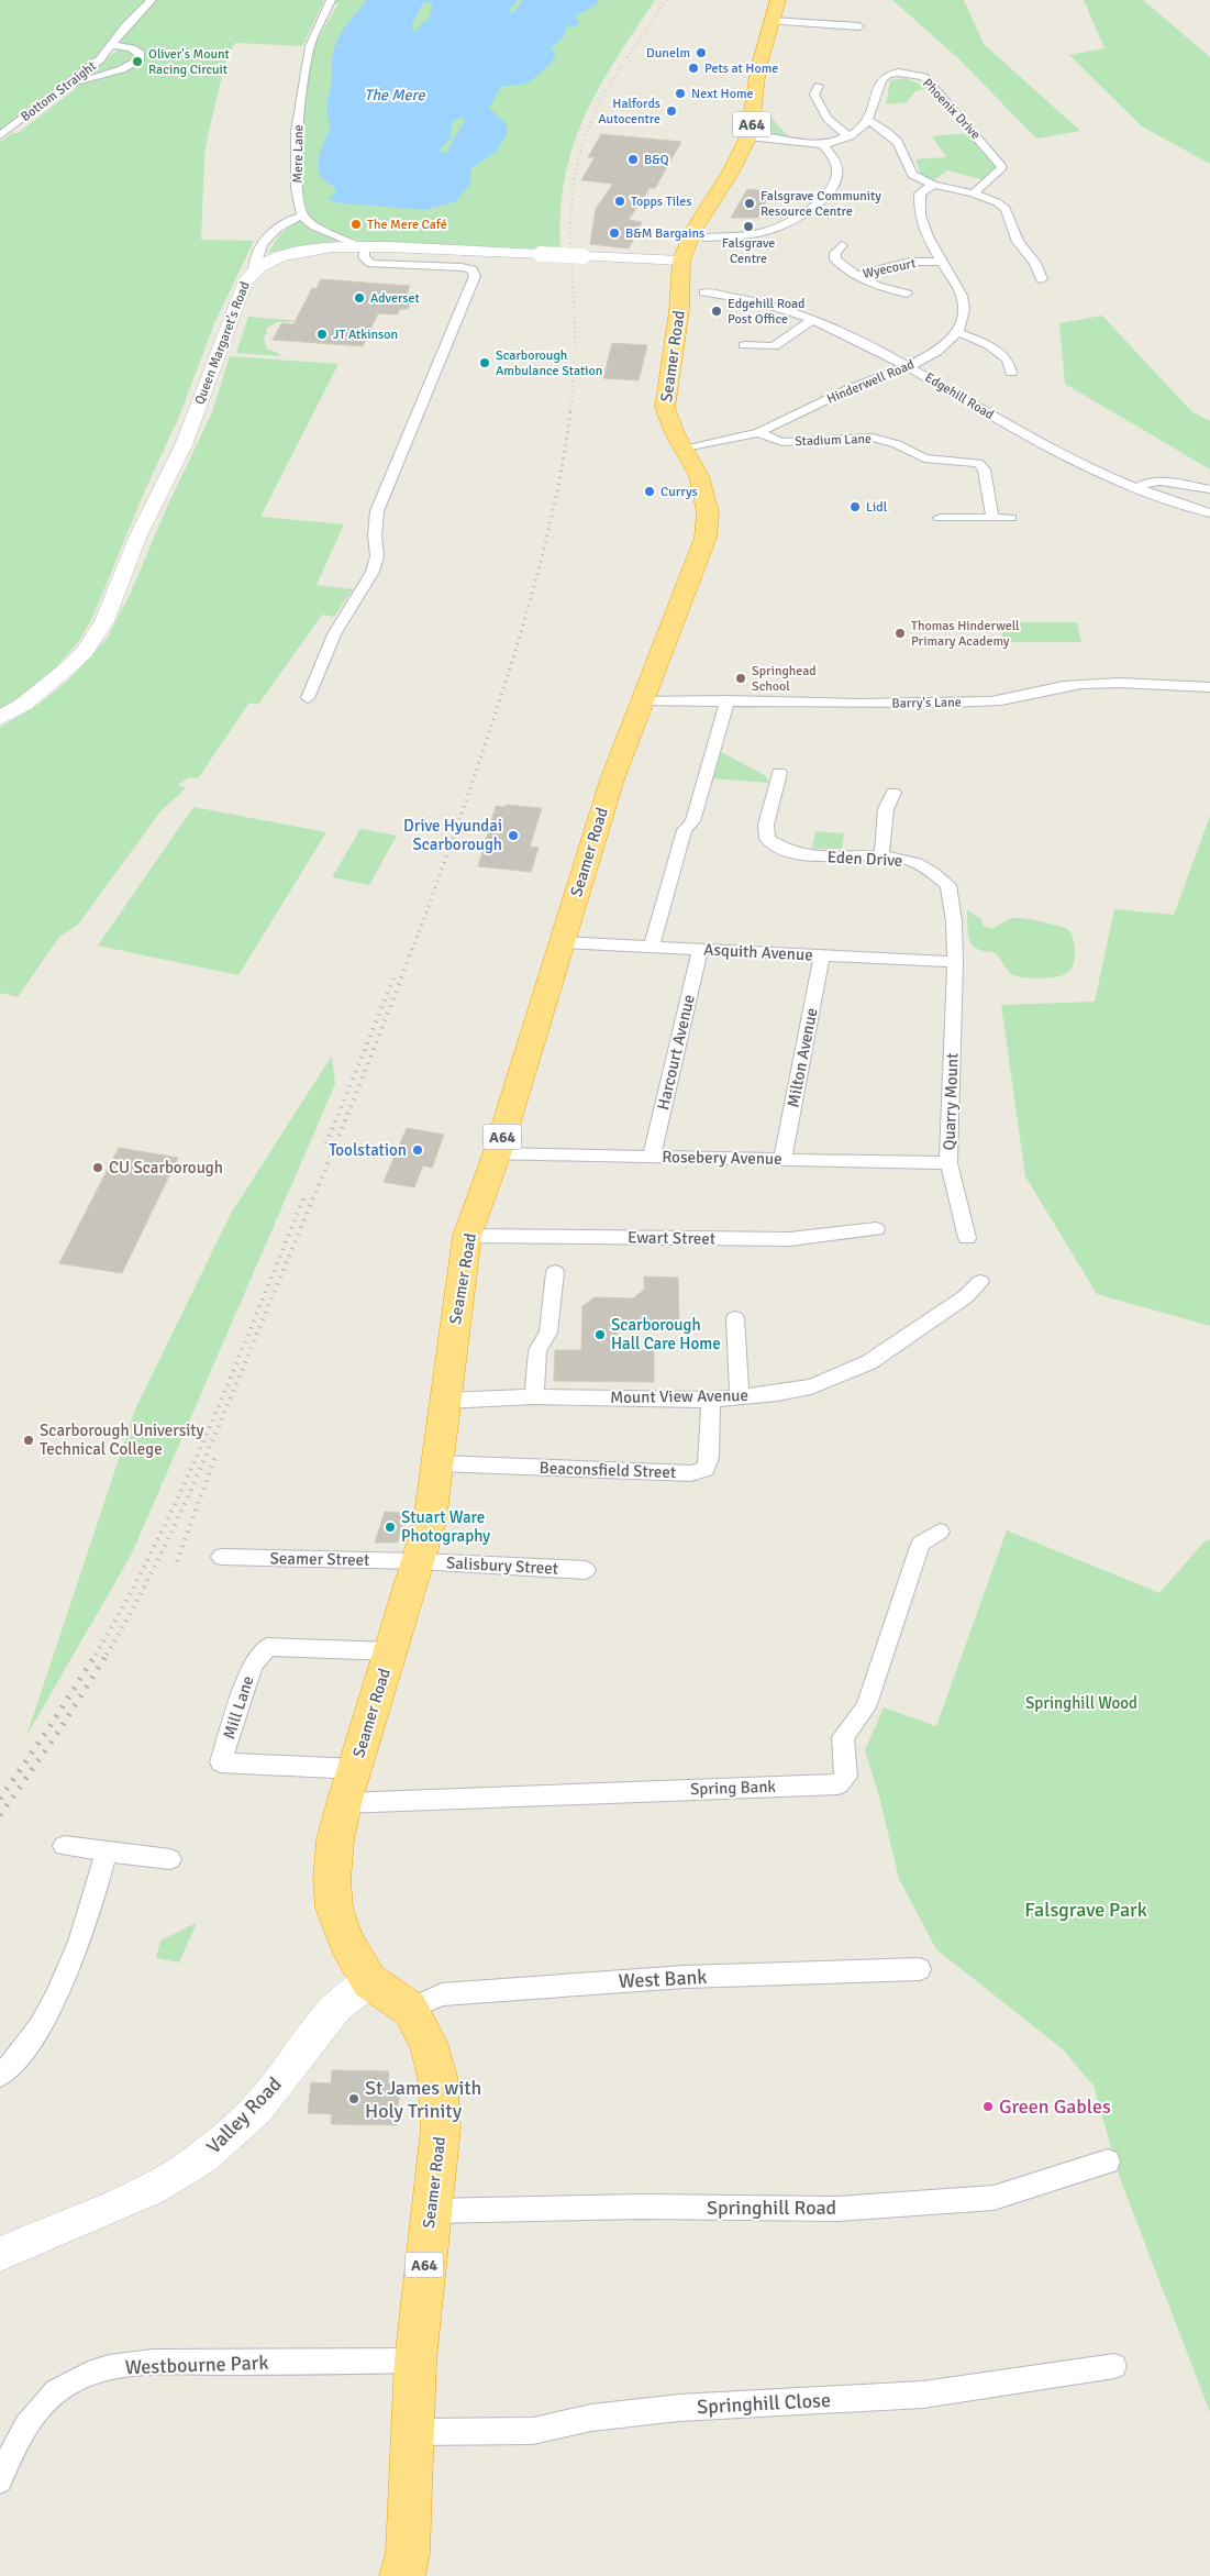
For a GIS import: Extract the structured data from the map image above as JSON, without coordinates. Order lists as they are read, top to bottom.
{
  "streets": {
    "highway": ["A64", "Seamer Road"],
    "main road": ["Queen Margaret's Road", "Valley Road"],
    "street": [
      "Bottom Straight",
      "Phoenix Drive",
      "Mere Lane",
      "Wyecourt",
      "Hinderwell Road",
      "Edgehill Road",
      "Stadium Lane",
      "Barry's Lane",
      "Eden Drive",
      "Asquith Avenue",
      "Harcourt Avenue",
      "Milton Avenue",
      "Quarry Mount",
      "Rosebery Avenue",
      "Ewart Street",
      "Mount View Avenue",
      "Beaconsfield Street",
      "Seamer Street",
      "Salisbury Street",
      "Mill Lane",
      "Spring Bank",
      "West Bank",
      "Springhill Road",
      "Westbourne Park",
      "Springhill Close"
    ]
  },
  "crossings": [
    ["Queen Margaret's Road", "Seamer Road"],
    ["Seamer Road", "Hinderwell Road"],
    ["Seamer Road", "Edgehill Road"],
    ["Seamer Road", "Barry's Lane"],
    ["Seamer Road", "Asquith Avenue"],
    ["Seamer Road", "Rosebery Avenue"],
    ["Seamer Road", "Ewart Street"],
    ["Seamer Road", "Mount View Avenue"],
    ["Seamer Road", "Beaconsfield Street"],
    ["Seamer Road", "Seamer Street"],
    ["Seamer Road", "Salisbury Street"],
    ["Seamer Road", "Mill Lane"],
    ["Seamer Road", "Spring Bank"],
    ["Seamer Road", "West Bank"],
    ["Seamer Road", "Valley Road"],
    ["Seamer Road", "Springhill Road"],
    ["Seamer Road", "Westbourne Park"],
    ["Seamer Road", "Springhill Close"],
    ["Hinderwell Road", "Edgehill Road"],
    ["Hinderwell Road", "Stadium Lane"],
    ["Eden Drive", "Asquith Avenue"],
    ["Eden Drive", "Quarry Mount"],
    ["Asquith Avenue", "Harcourt Avenue"],
    ["Asquith Avenue", "Milton Avenue"],
    ["Asquith Avenue", "Quarry Mount"],
    ["Harcourt Avenue", "Rosebery Avenue"],
    ["Milton Avenue", "Rosebery Avenue"],
    ["Quarry Mount", "Rosebery Avenue"],
    ["Mount View Avenue", "Beaconsfield Street"],
    ["Seamer Street", "Salisbury Street"]
  ],
  "water": ["The Mere"],
  "parks": ["Springhill Wood", "Falsgrave Park"],
  "places": [
    "Dunelm",
    "Oliver's Mount Racing Circuit",
    "Pets at Home",
    "Next Home",
    "Halfords Autocentre",
    "B&Q",
    "Topps Tiles",
    "Falsgrave Community Resource Centre",
    "The Mere Café",
    "Falsgrave Centre",
    "B&M Bargains",
    "Adverset",
    "Edgehill Road Post Office",
    "JT Atkinson",
    "Scarborough Ambulance Station",
    "Currys",
    "Lidl",
    "Thomas Hinderwell Primary Academy",
    "Springhead School",
    "Drive Hyundai Scarborough",
    "Toolstation",
    "CU Scarborough",
    "Scarborough Hall Care Home",
    "Scarborough University Technical College",
    "Stuart Ware Photography",
    "St James with Holy Trinity",
    "Green Gables"
  ]
}
